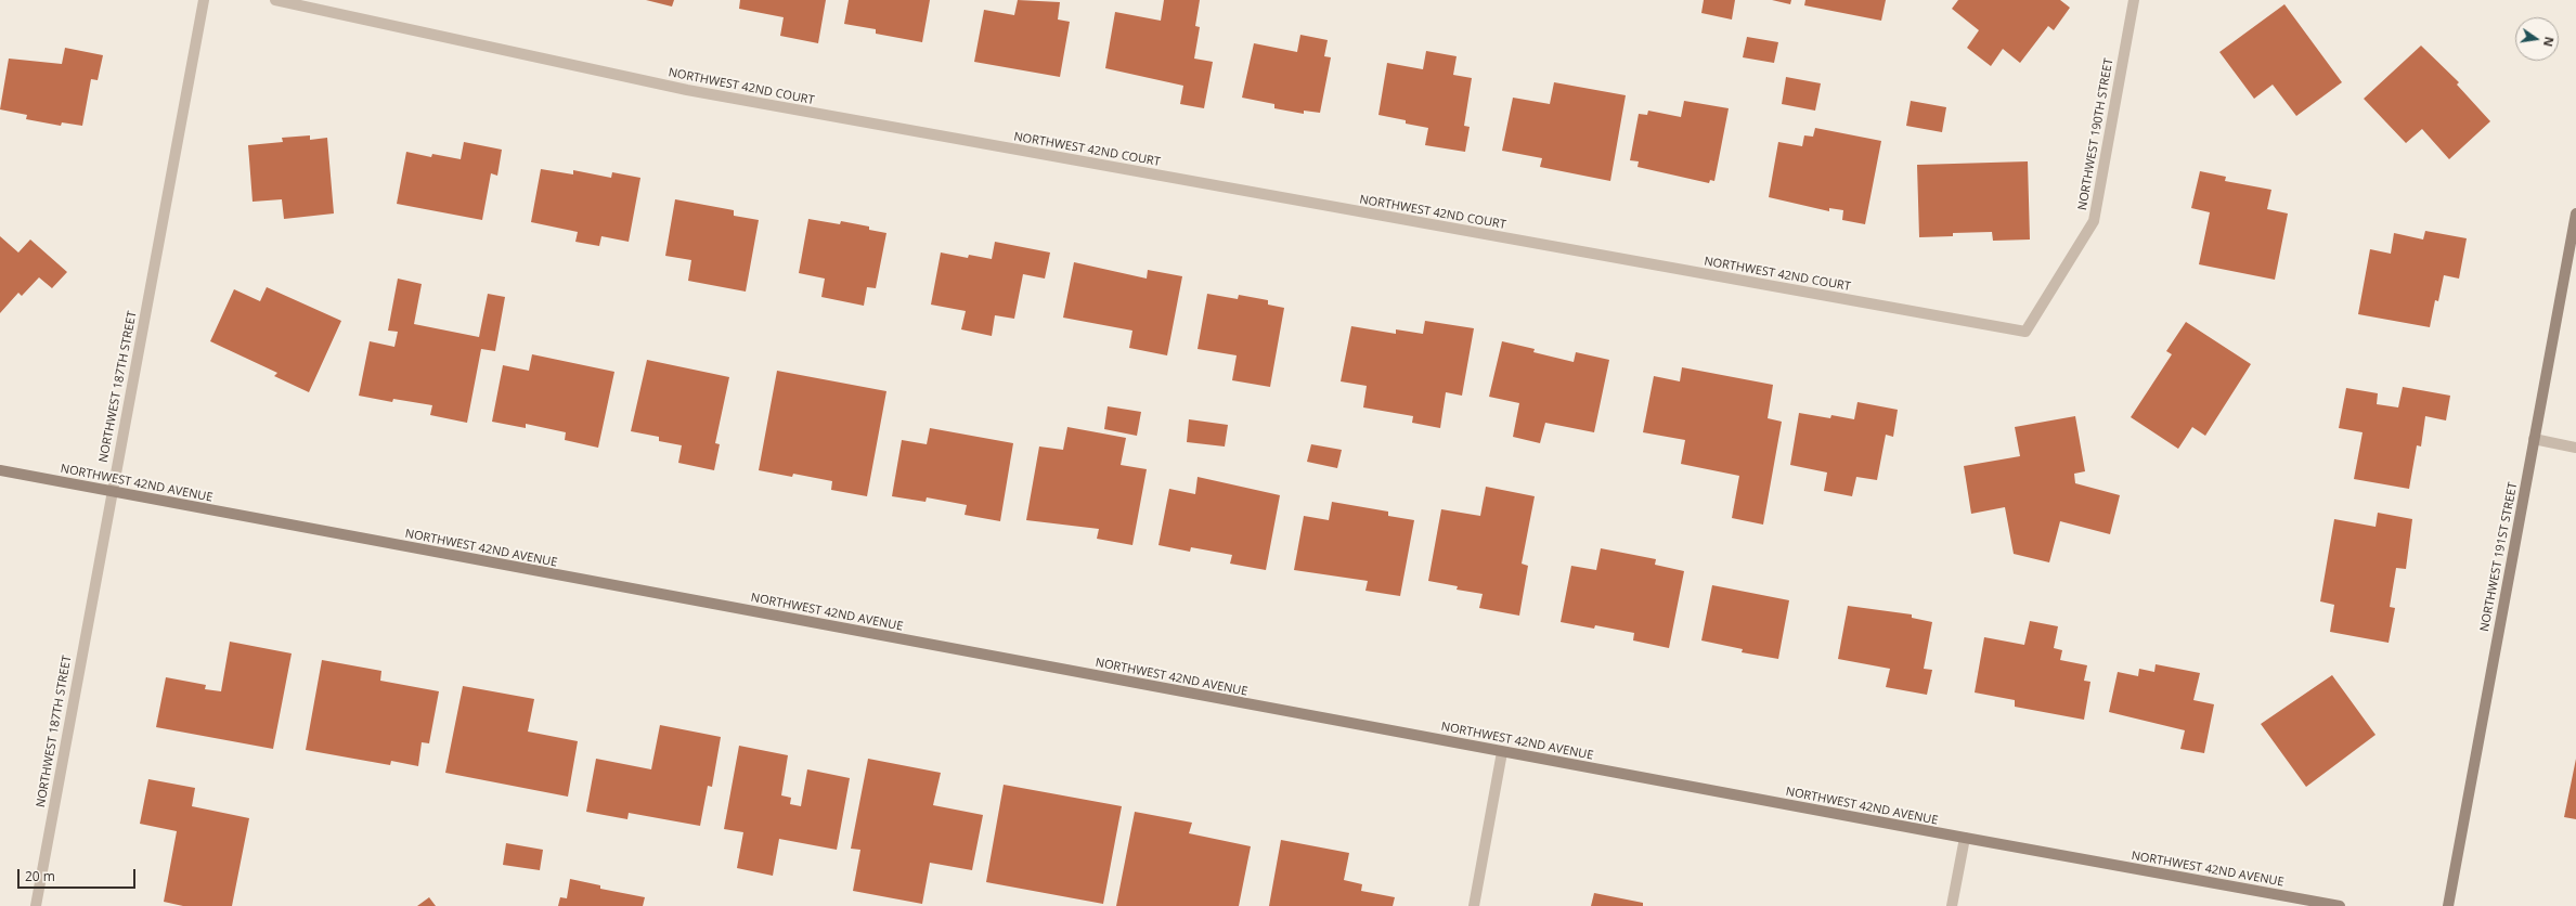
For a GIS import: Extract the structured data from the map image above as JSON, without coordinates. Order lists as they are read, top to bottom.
{
  "streets": {
    "street": [
      "NORTHWEST 42ND COURT",
      "NORTHWEST 190TH STREET",
      "NORTHWEST 187TH STREET",
      "NORTHWEST 42ND AVENUE",
      "NORTHWEST 191ST STREET"
    ]
  },
  "crossings": [
    ["NORTHWEST 42ND COURT", "NORTHWEST 190TH STREET"],
    ["NORTHWEST 187TH STREET", "NORTHWEST 42ND AVENUE"]
  ],
  "scale_bar": "20 m",
  "north": "right"
}
